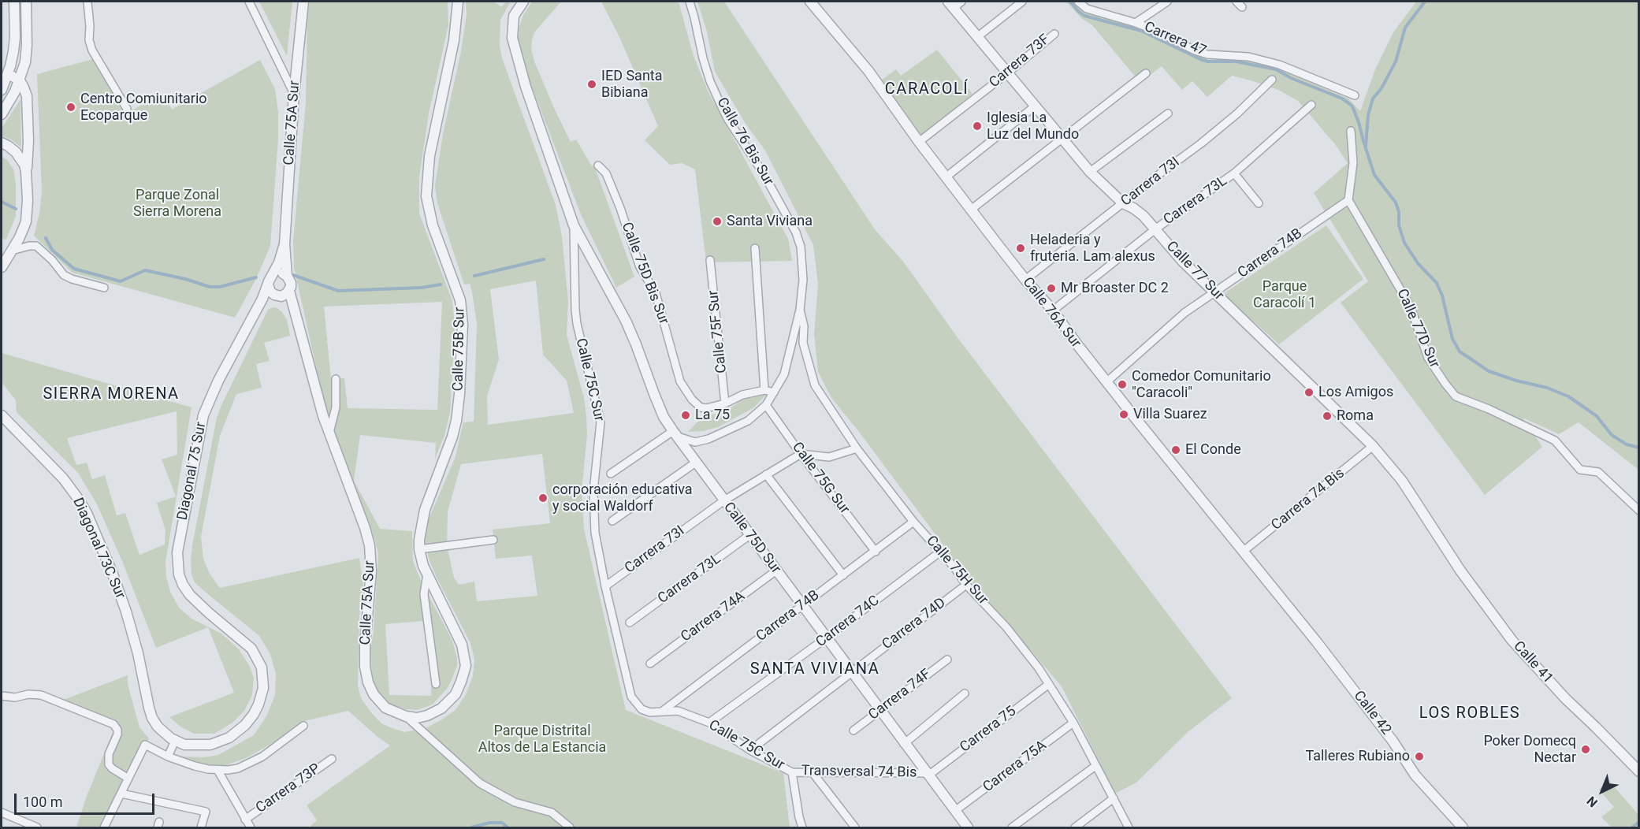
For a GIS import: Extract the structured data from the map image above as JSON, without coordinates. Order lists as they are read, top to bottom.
{
  "streets": {
    "street": [
      "Carrera 47",
      "Carrera 73F",
      "Calle 75A Sur",
      "Calle 76 Bis Sur",
      "Carrera 73I",
      "Carrera 73L",
      "Carrera 74B",
      "Calle 77 Sur",
      "Calle 75D Bis Sur",
      "Calle 76A Sur",
      "Calle 77D Sur",
      "Calle 75F Sur",
      "Calle 75B Sur",
      "Calle 75C Sur",
      "Diagonal 75 Sur",
      "Calle 75G Sur",
      "Carrera 74 Bis",
      "Calle 75D Sur",
      "Diagonal 73C Sur",
      "Calle 75H Sur",
      "Carrera 74A",
      "Carrera 74C",
      "Carrera 74D",
      "Calle 41",
      "Carrera 74F",
      "Calle 42",
      "Carrera 75",
      "Carrera 75A",
      "Transversal 74 Bis",
      "Carrera 73P"
    ]
  },
  "crossings": [
    ["Carrera 73F", "Calle 77 Sur"],
    ["Carrera 73F", "Calle 76A Sur"],
    ["Calle 75A Sur", "Calle 75B Sur"],
    ["Calle 75A Sur", "Diagonal 75 Sur"],
    ["Calle 76 Bis Sur", "Calle 75H Sur"],
    ["Carrera 73I", "Calle 77 Sur"],
    ["Carrera 73I", "Calle 76A Sur"],
    ["Carrera 73I", "Calle 75C Sur"],
    ["Carrera 73I", "Calle 75G Sur"],
    ["Carrera 73I", "Calle 75D Sur"],
    ["Carrera 73L", "Calle 77 Sur"],
    ["Carrera 73L", "Calle 76A Sur"],
    ["Carrera 73L", "Calle 75D Sur"],
    ["Carrera 74B", "Calle 77 Sur"],
    ["Carrera 74B", "Calle 76A Sur"],
    ["Carrera 74B", "Calle 77D Sur"],
    ["Carrera 74B", "Calle 75C Sur"],
    ["Carrera 74B", "Calle 75G Sur"],
    ["Carrera 74B", "Calle 75D Sur"],
    ["Carrera 74B", "Calle 75H Sur"],
    ["Calle 77 Sur", "Carrera 74 Bis"],
    ["Calle 77 Sur", "Calle 41"],
    ["Calle 75D Bis Sur", "Calle 75F Sur"],
    ["Calle 76A Sur", "Carrera 74 Bis"],
    ["Calle 76A Sur", "Calle 42"],
    ["Calle 75C Sur", "Calle 75D Sur"],
    ["Calle 75C Sur", "Carrera 74C"],
    ["Calle 75C Sur", "Carrera 74D"],
    ["Calle 75C Sur", "Transversal 74 Bis"],
    ["Diagonal 75 Sur", "Diagonal 73C Sur"],
    ["Calle 75D Sur", "Carrera 74A"],
    ["Calle 75D Sur", "Carrera 74C"],
    ["Calle 75D Sur", "Carrera 74D"],
    ["Calle 75D Sur", "Carrera 74F"],
    ["Calle 75D Sur", "Carrera 75"],
    ["Calle 75D Sur", "Carrera 75A"],
    ["Calle 75D Sur", "Transversal 74 Bis"],
    ["Calle 75H Sur", "Carrera 74C"],
    ["Calle 75H Sur", "Carrera 74D"],
    ["Calle 75H Sur", "Carrera 75"],
    ["Calle 75H Sur", "Carrera 75A"],
    ["Carrera 75", "Transversal 74 Bis"]
  ],
  "districts": [
    "CARACOLÍ",
    "SIERRA MORENA",
    "SANTA VIVIANA",
    "LOS ROBLES"
  ],
  "parks": ["Parque Zonal Sierra Morena", "Parque Caracolí 1", "Parque Distrital Altos de La Estancia"],
  "places": [
    "IED Santa Bibiana",
    "Centro Comiunitario Ecoparque",
    "Iglesia La Luz del Mundo",
    "Santa Viviana",
    "Heladeria y fruteria. Lam alexus",
    "Mr Broaster DC 2",
    "Comedor Comunitario \"Caracoli\"",
    "Los Amigos",
    "Villa Suarez",
    "La 75",
    "Roma",
    "El Conde",
    "corporación educativa y social Waldorf",
    "Poker Domecq Nectar",
    "Talleres Rubiano"
  ],
  "scale_bar": "100 m",
  "north": "bottom left"
}
